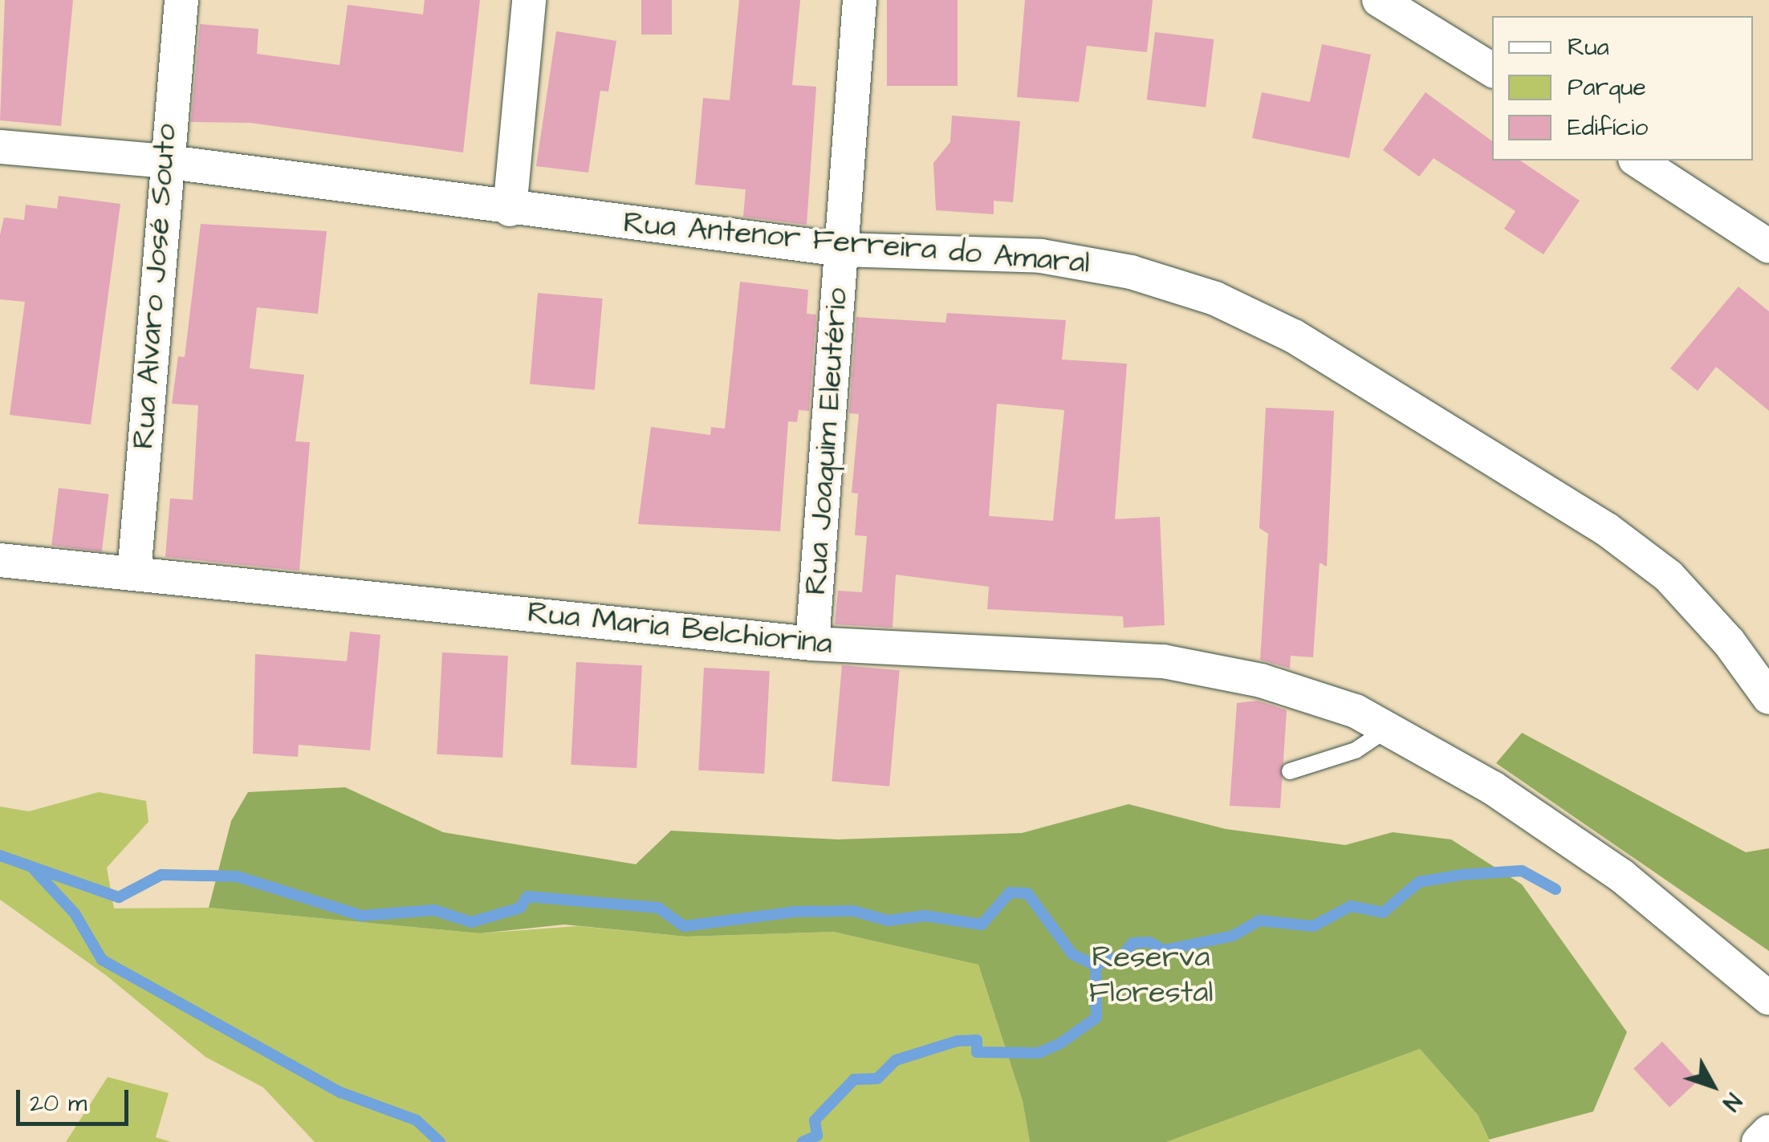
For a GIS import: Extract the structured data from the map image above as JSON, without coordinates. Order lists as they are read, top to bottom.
{
  "streets": {
    "street": [
      "Rua Antenor Ferreira do Amaral",
      "Rua Alvaro José Souto",
      "Rua Joaquim Eleutério",
      "Rua Maria Belchiorina"
    ]
  },
  "crossings": [
    ["Rua Antenor Ferreira do Amaral", "Rua Alvaro José Souto"],
    ["Rua Antenor Ferreira do Amaral", "Rua Joaquim Eleutério"],
    ["Rua Alvaro José Souto", "Rua Maria Belchiorina"],
    ["Rua Joaquim Eleutério", "Rua Maria Belchiorina"]
  ],
  "parks": ["Reserva Florestal"],
  "legend": ["Rua", "Parque", "Edifício"],
  "scale_bar": "20 m",
  "north": "bottom right"
}
